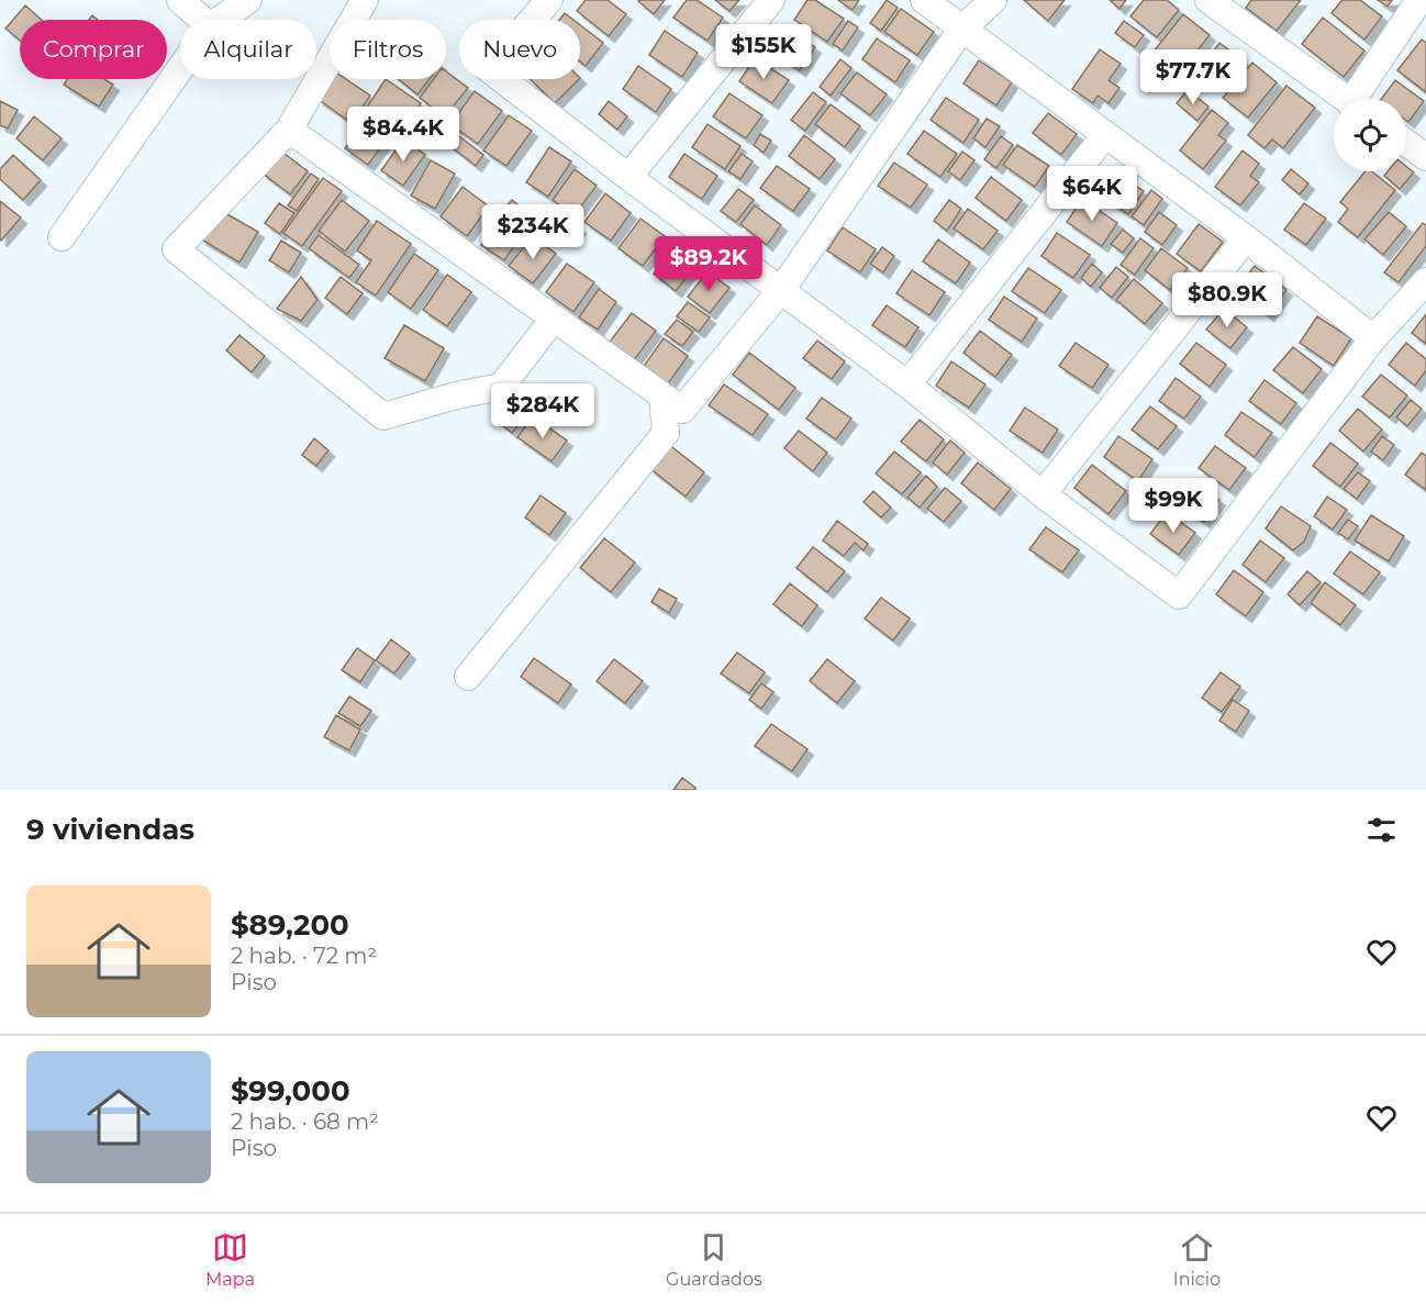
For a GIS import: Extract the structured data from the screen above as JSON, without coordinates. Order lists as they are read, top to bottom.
{
  "page": {
    "chip": [
      "Comprar",
      "Alquilar",
      "Filtros",
      "Nuevo"
    ],
    "price": [
      "$155K",
      "$77.7K",
      "$84.4K",
      "$64K",
      "$234K",
      "$89.2K",
      "$80.9K",
      "$284K",
      "$99K"
    ],
    "heading": "9 viviendas",
    "list": [
      {
        "name": "$89,200",
        "note": "2 hab. · 72 m² · Piso"
      },
      {
        "name": "$99,000",
        "note": "2 hab. · 68 m² · Piso"
      }
    ],
    "tabs": ["Mapa", "Guardados", "Inicio"]
  }
}
